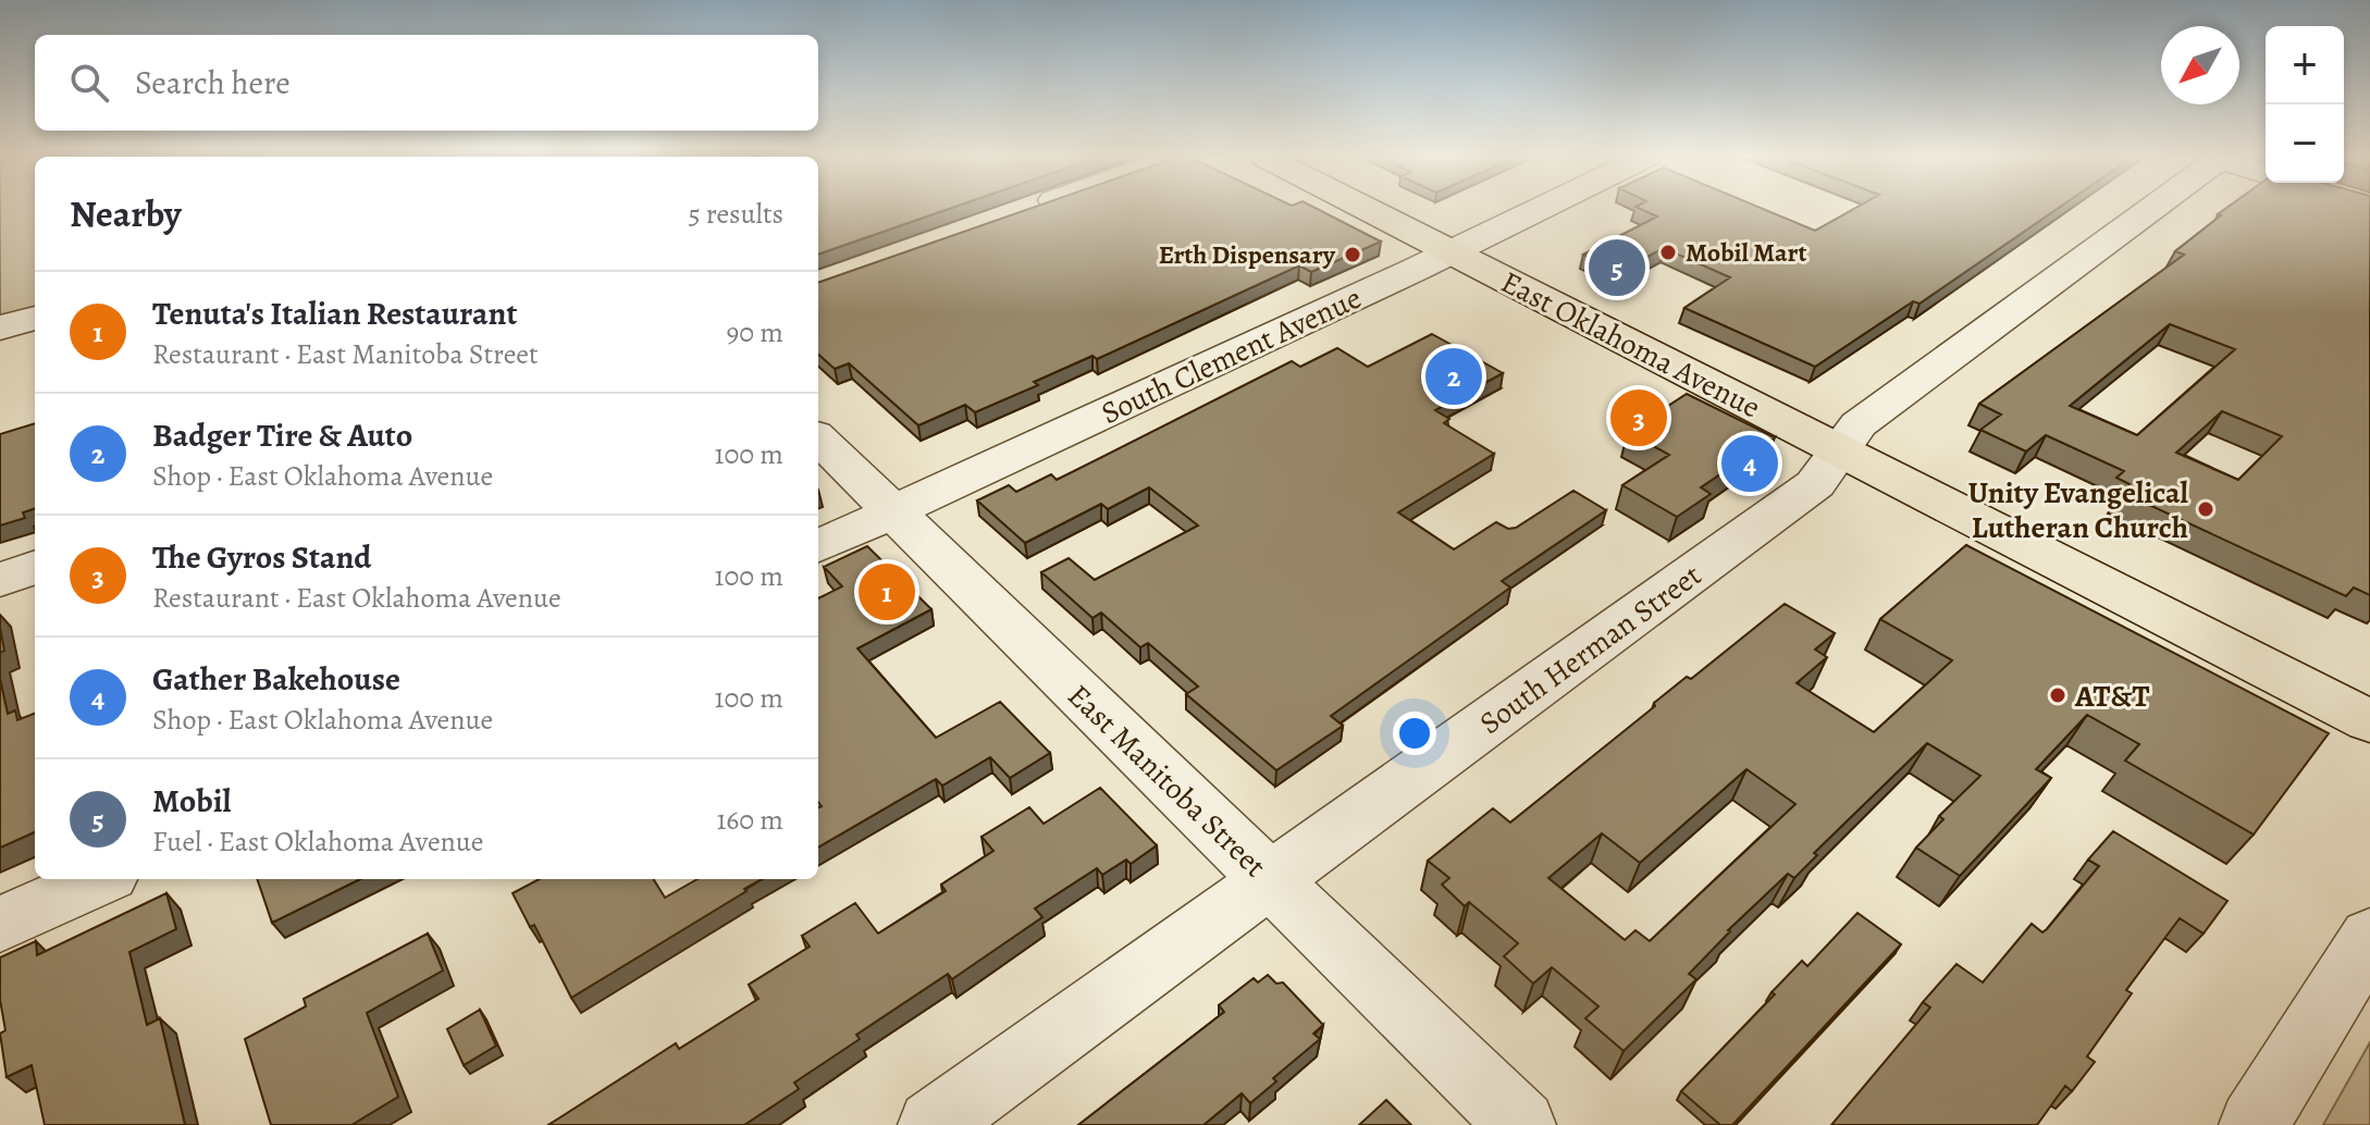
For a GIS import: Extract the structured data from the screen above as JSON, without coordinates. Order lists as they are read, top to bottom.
{
  "streets": {
    "main road": ["East Oklahoma Avenue"],
    "street": ["South Clement Avenue", "South Herman Street", "East Manitoba Street"]
  },
  "crossings": [
    ["East Oklahoma Avenue", "South Clement Avenue"],
    ["East Oklahoma Avenue", "South Herman Street"],
    ["South Clement Avenue", "East Manitoba Street"],
    ["South Herman Street", "East Manitoba Street"]
  ],
  "places": [
    "Mobil Mart",
    "Erth Dispensary",
    "Unity Evangelical Lutheran Church",
    "AT&T"
  ],
  "north": "bottom left",
  "page": {
    "map_buttons": ["+", "−"],
    "search": "Search here",
    "heading": ["Nearby", "5 results"],
    "pins": [
      "5",
      "2",
      "3",
      "4",
      "1"
    ],
    "list": [
      {
        "mark": "1",
        "name": "Tenuta's Italian Restaurant",
        "note": "Restaurant · East Manitoba Street",
        "value": "90 m"
      },
      {
        "mark": "2",
        "name": "Badger Tire & Auto",
        "note": "Shop · East Oklahoma Avenue",
        "value": "100 m"
      },
      {
        "mark": "3",
        "name": "The Gyros Stand",
        "note": "Restaurant · East Oklahoma Avenue",
        "value": "100 m"
      },
      {
        "mark": "4",
        "name": "Gather Bakehouse",
        "note": "Shop · East Oklahoma Avenue",
        "value": "100 m"
      },
      {
        "mark": "5",
        "name": "Mobil",
        "note": "Fuel · East Oklahoma Avenue",
        "value": "160 m"
      }
    ]
  }
}
